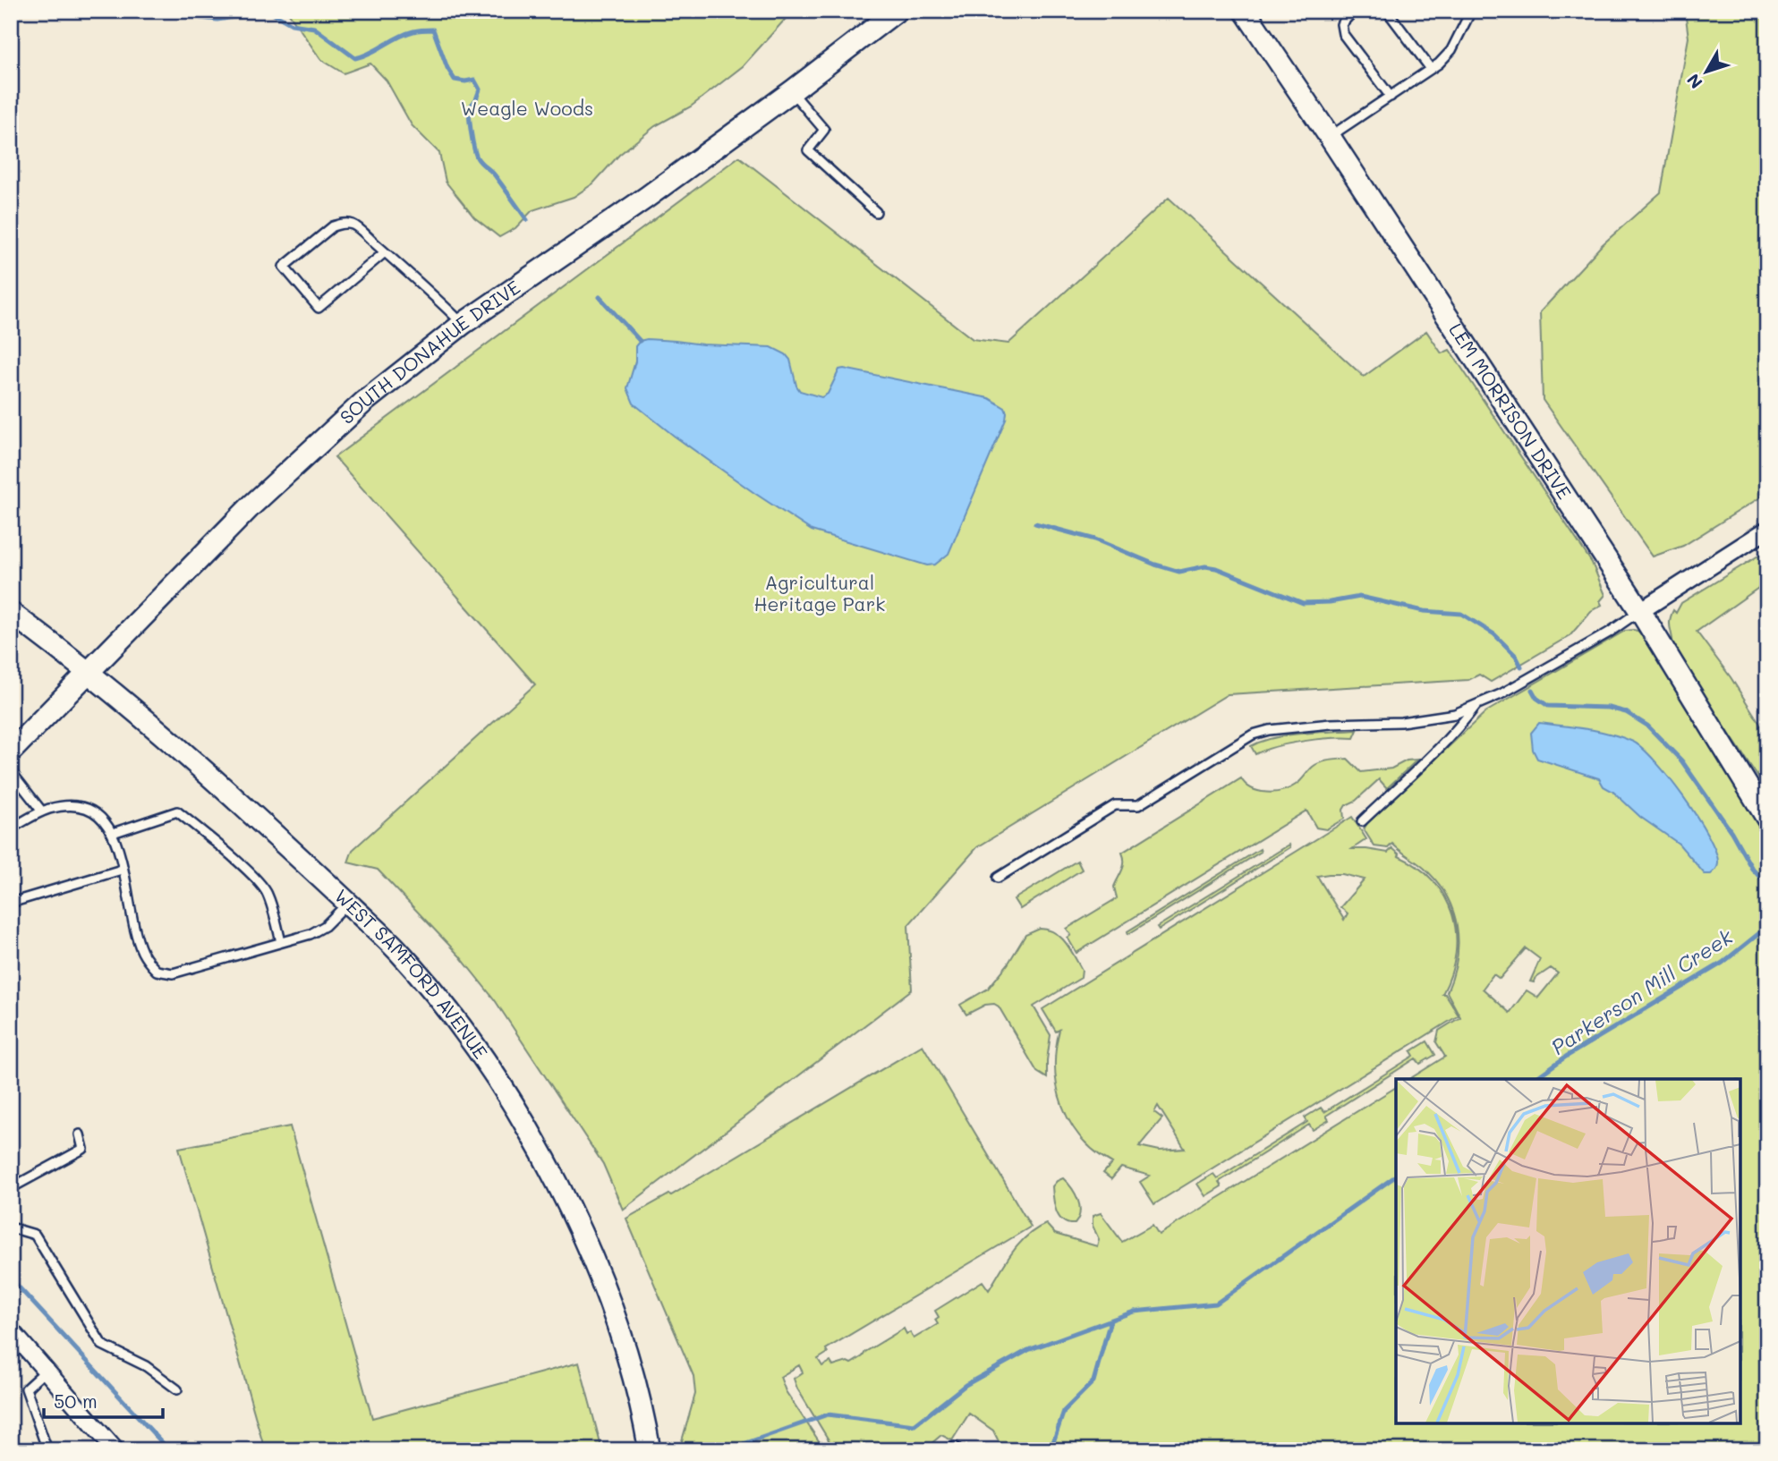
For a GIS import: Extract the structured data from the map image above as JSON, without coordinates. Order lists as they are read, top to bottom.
{
  "streets": {
    "street": ["SOUTH DONAHUE DRIVE", "LEM MORRISON DRIVE", "WEST SAMFORD AVENUE"]
  },
  "crossings": [
    ["SOUTH DONAHUE DRIVE", "WEST SAMFORD AVENUE"]
  ],
  "water": ["Parkerson Mill Creek"],
  "parks": ["Weagle Woods", "Agricultural Heritage Park"],
  "scale_bar": "50 m",
  "north": "bottom left"
}
